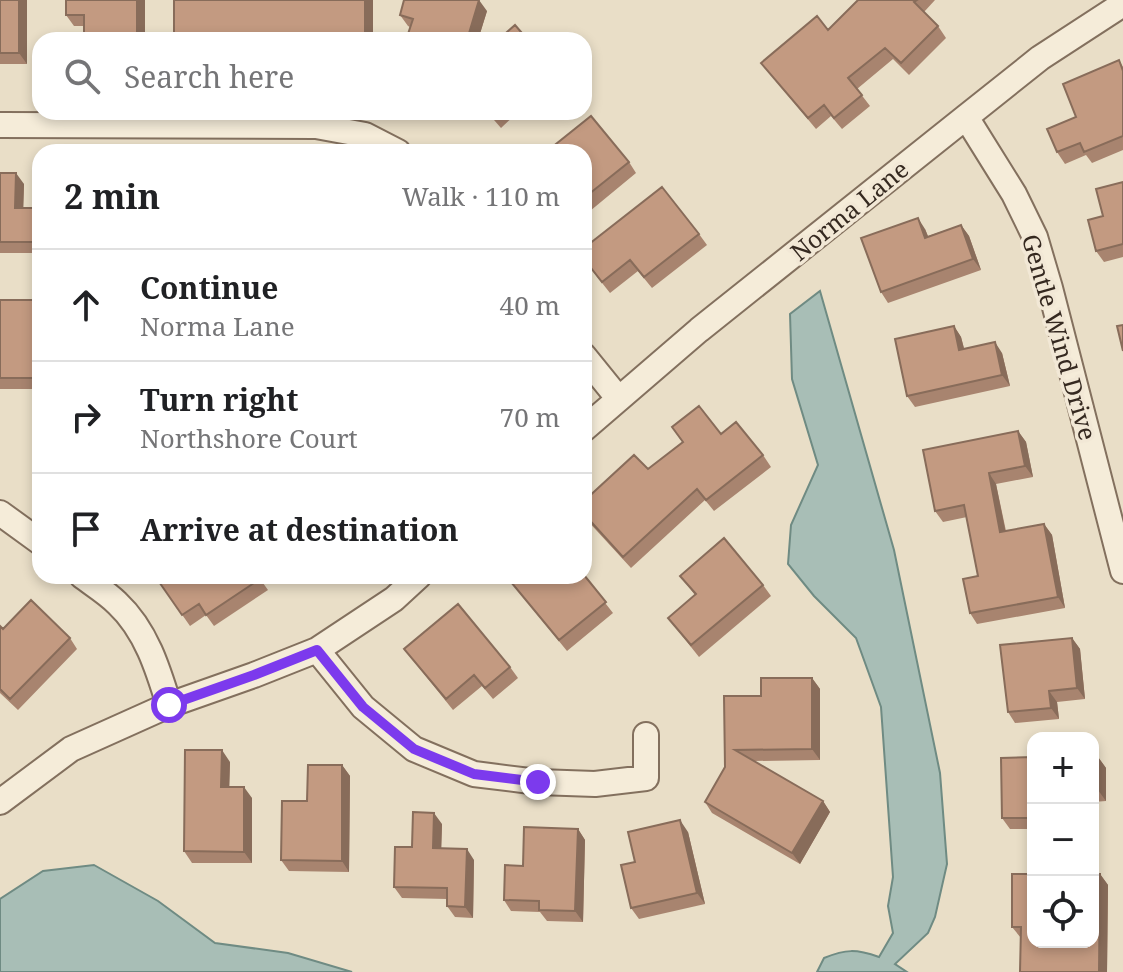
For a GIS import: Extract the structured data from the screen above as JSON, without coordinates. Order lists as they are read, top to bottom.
{
  "streets": {
    "street": ["Norma Lane", "Gentle Wind Drive"]
  },
  "crossings": [
    ["Norma Lane", "Gentle Wind Drive"]
  ],
  "page": {
    "search": "Search here",
    "heading": ["2 min", "Walk · 110 m"],
    "list": [
      ["Continue", "Norma Lane", "40 m"],
      ["Turn right", "Northshore Court", "70 m"],
      "Arrive at destination"
    ],
    "map_buttons": ["+", "−"]
  }
}
